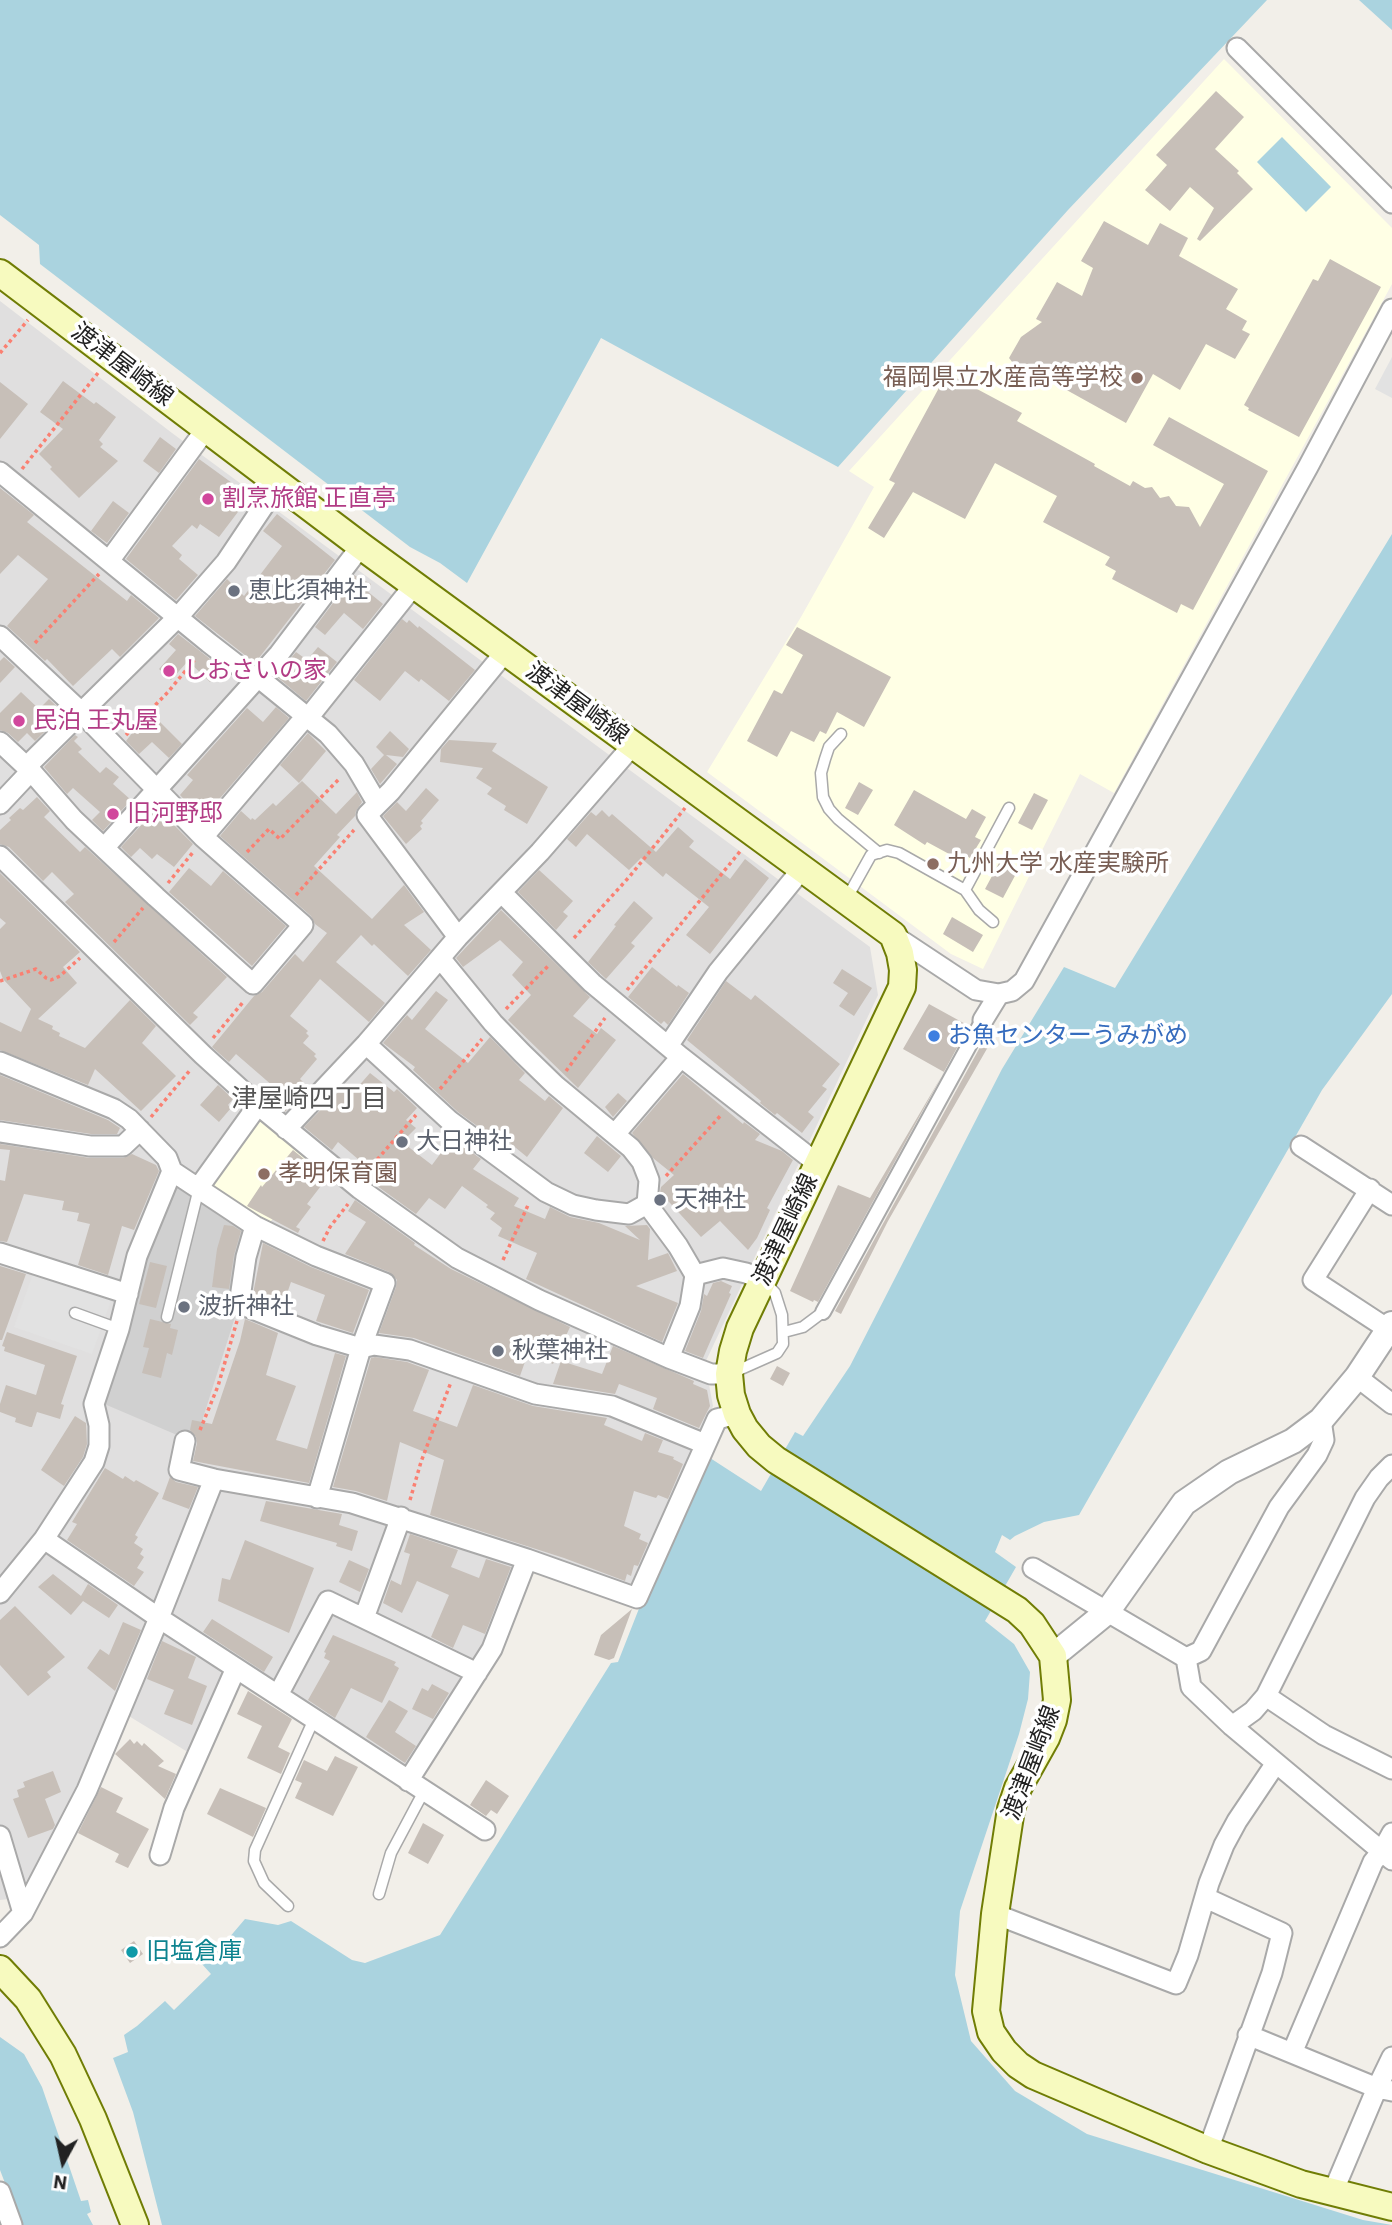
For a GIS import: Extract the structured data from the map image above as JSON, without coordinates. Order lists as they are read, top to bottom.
{
  "streets": {
    "main road": ["渡津屋崎線"]
  },
  "districts": ["津屋崎四丁目"],
  "places": [
    "福岡県立水産高等学校",
    "割烹旅館 正直亭",
    "恵比須神社",
    "しおさいの家",
    "民泊 王丸屋",
    "旧河野邸",
    "九州大学 水産実験所",
    "お魚センターうみがめ",
    "大日神社",
    "孝明保育園",
    "天神社",
    "波折神社",
    "秋葉神社",
    "旧塩倉庫"
  ],
  "north": "bottom"
}
